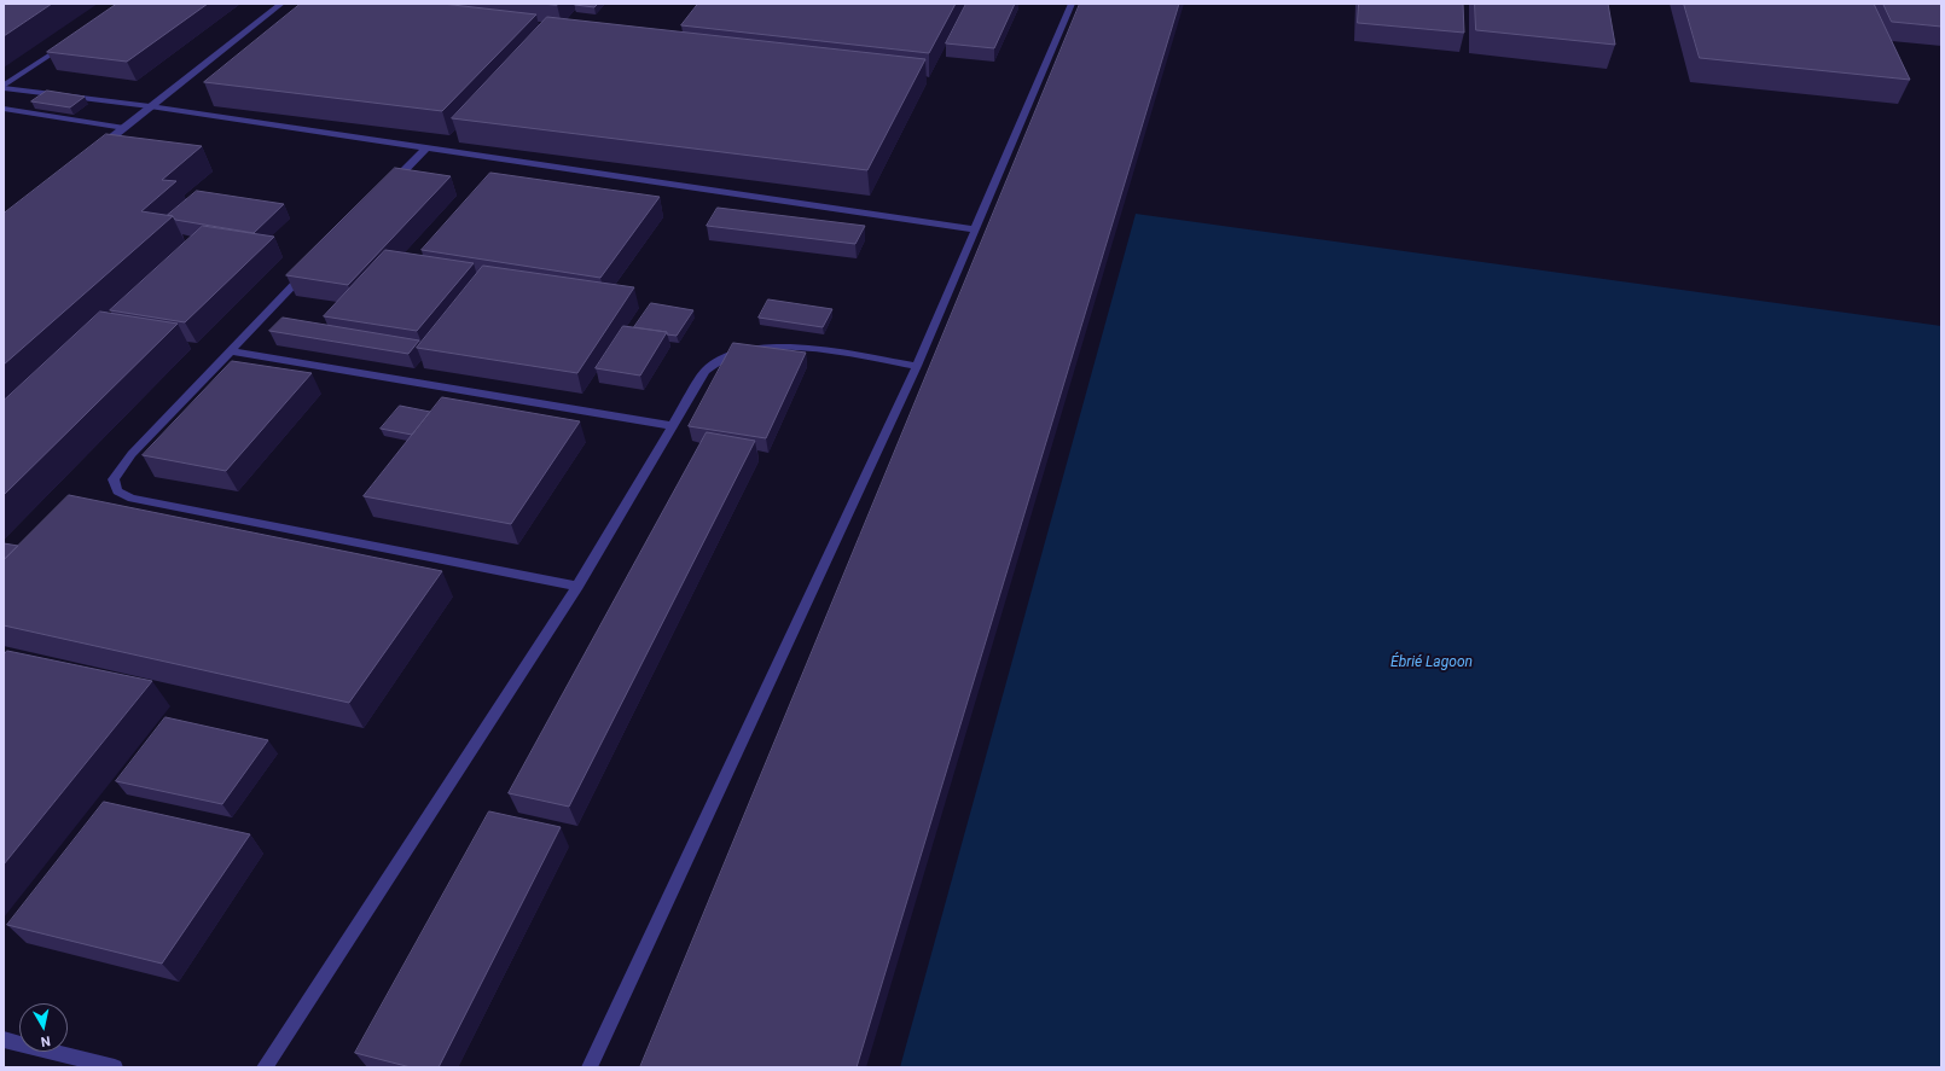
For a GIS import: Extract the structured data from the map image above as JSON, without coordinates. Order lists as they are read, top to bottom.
{
  "water": ["Ébrié Lagoon"],
  "north": "bottom"
}
